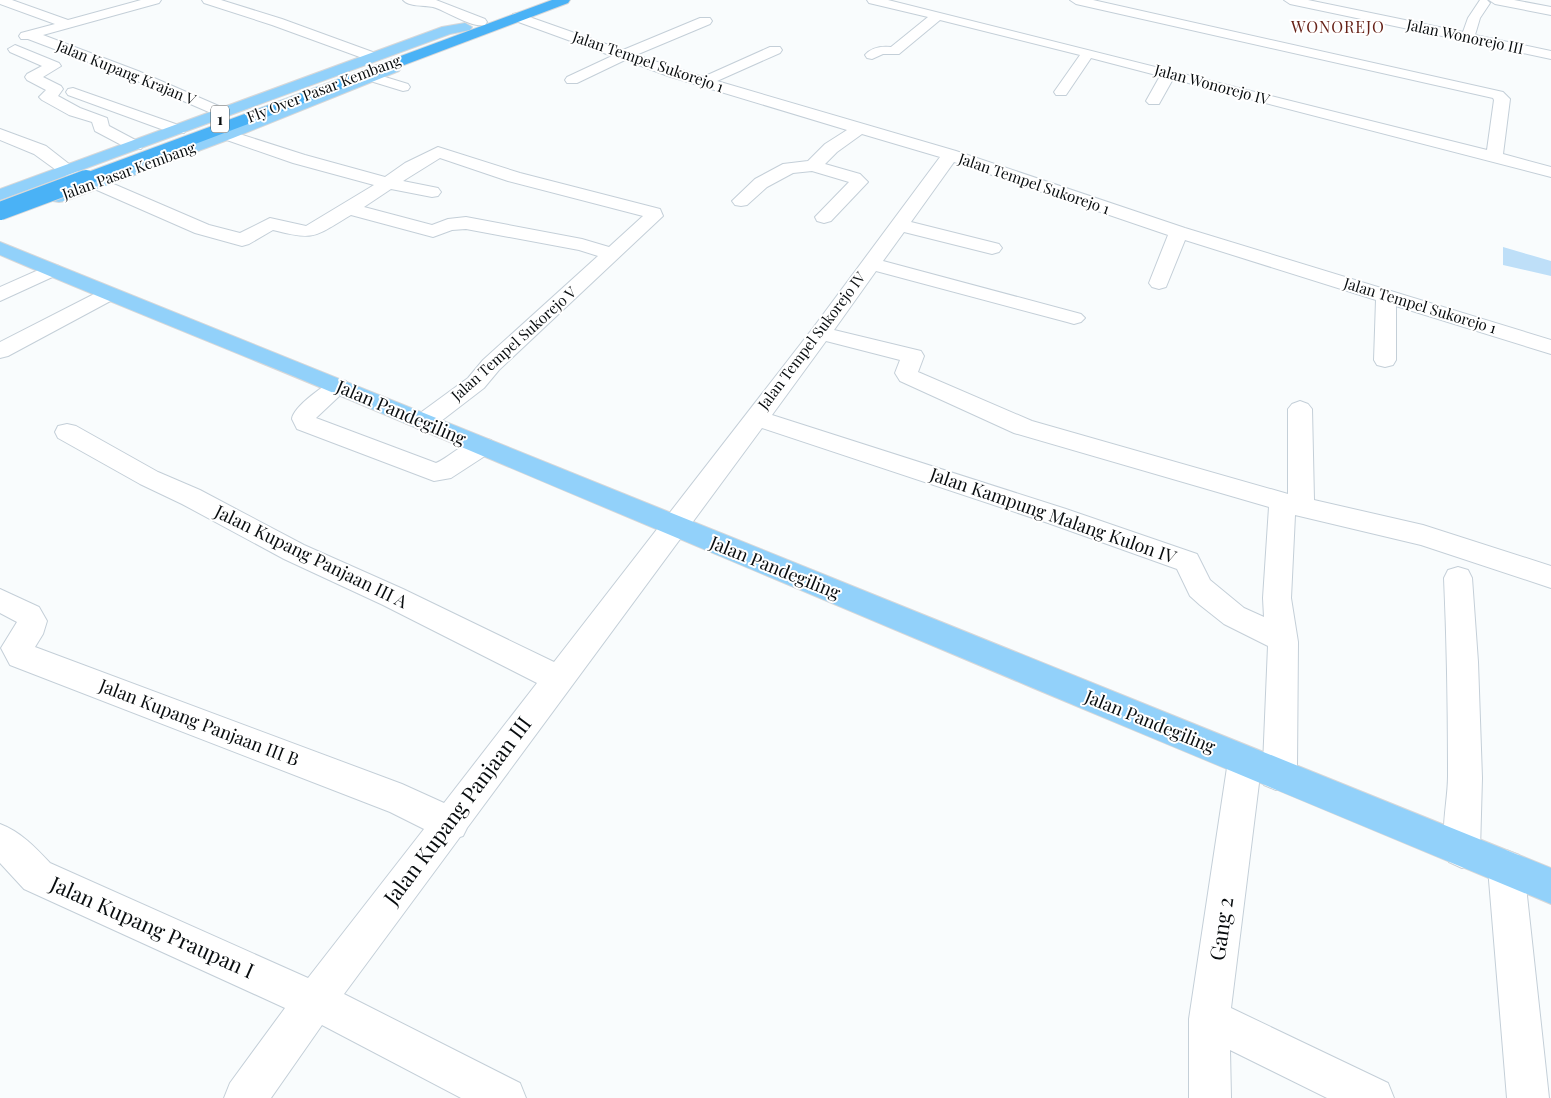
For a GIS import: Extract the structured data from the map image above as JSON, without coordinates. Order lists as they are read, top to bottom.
{
  "streets": {
    "highway": ["Fly Over Pasar Kembang", "1", "Jalan Pasar Kembang"],
    "main road": ["Jalan Pandegiling"],
    "street": [
      "Jalan Wonorejo III",
      "Jalan Tempel Sukorejo 1",
      "Jalan Kupang Krajan V",
      "Jalan Wonorejo IV",
      "Jalan Tempel Sukorejo IV",
      "Jalan Tempel Sukorejo V",
      "Jalan Kampung Malang Kulon IV",
      "Jalan Kupang Panjaan III A",
      "Jalan Kupang Panjaan III B",
      "Jalan Kupang Panjaan III",
      "Jalan Kupang Praupan I",
      "Gang 2"
    ]
  },
  "crossings": [
    ["Jalan Tempel Sukorejo 1", "Jalan Pasar Kembang"],
    ["Jalan Tempel Sukorejo 1", "Jalan Tempel Sukorejo IV"],
    ["Jalan Kupang Krajan V", "Jalan Pasar Kembang"],
    ["Fly Over Pasar Kembang", "Jalan Pasar Kembang"],
    ["Jalan Tempel Sukorejo IV", "Jalan Pandegiling"],
    ["Jalan Tempel Sukorejo IV", "Jalan Kampung Malang Kulon IV"],
    ["Jalan Tempel Sukorejo IV", "Jalan Kupang Panjaan III"],
    ["Jalan Tempel Sukorejo V", "Jalan Pandegiling"],
    ["Jalan Pandegiling", "Jalan Kupang Panjaan III"],
    ["Jalan Pandegiling", "Gang 2"],
    ["Jalan Kupang Panjaan III A", "Jalan Kupang Panjaan III"],
    ["Jalan Kupang Panjaan III B", "Jalan Kupang Panjaan III"],
    ["Jalan Kupang Panjaan III", "Jalan Kupang Praupan I"]
  ],
  "districts": ["WONOREJO"]
}
